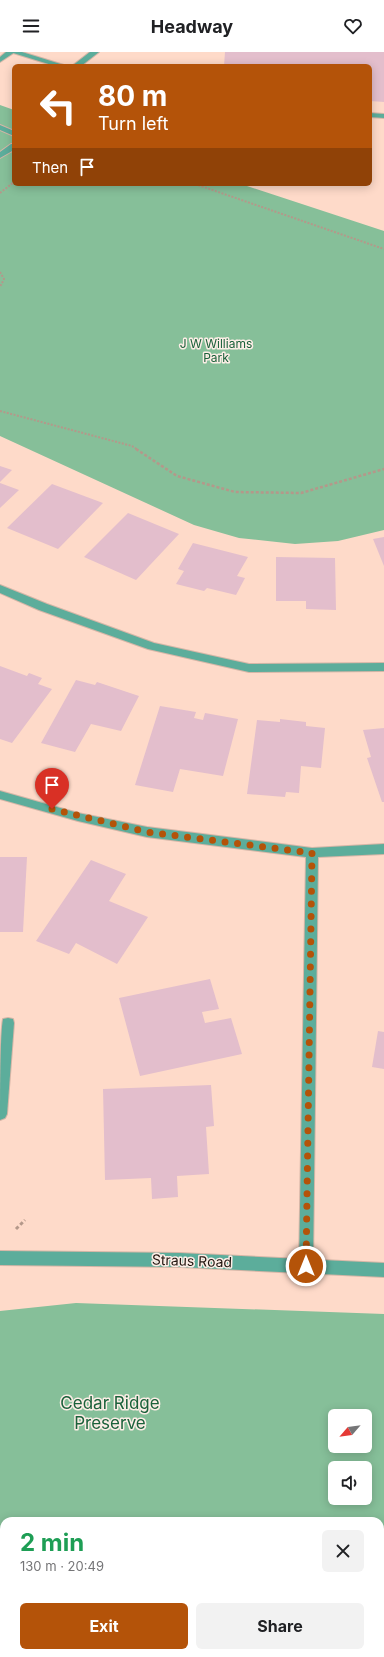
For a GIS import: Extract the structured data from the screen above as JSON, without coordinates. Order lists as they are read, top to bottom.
{
  "streets": {
    "street": ["Straus Road"]
  },
  "parks": ["J W Williams Park", "Cedar Ridge Preserve"],
  "north": "bottom left",
  "page": {
    "header": "Headway",
    "turn": ["80 m", "Turn left"],
    "then": "Then",
    "heading": ["2 min", "130 m · 20:49"],
    "buttons": ["Exit", "Share"]
  }
}
